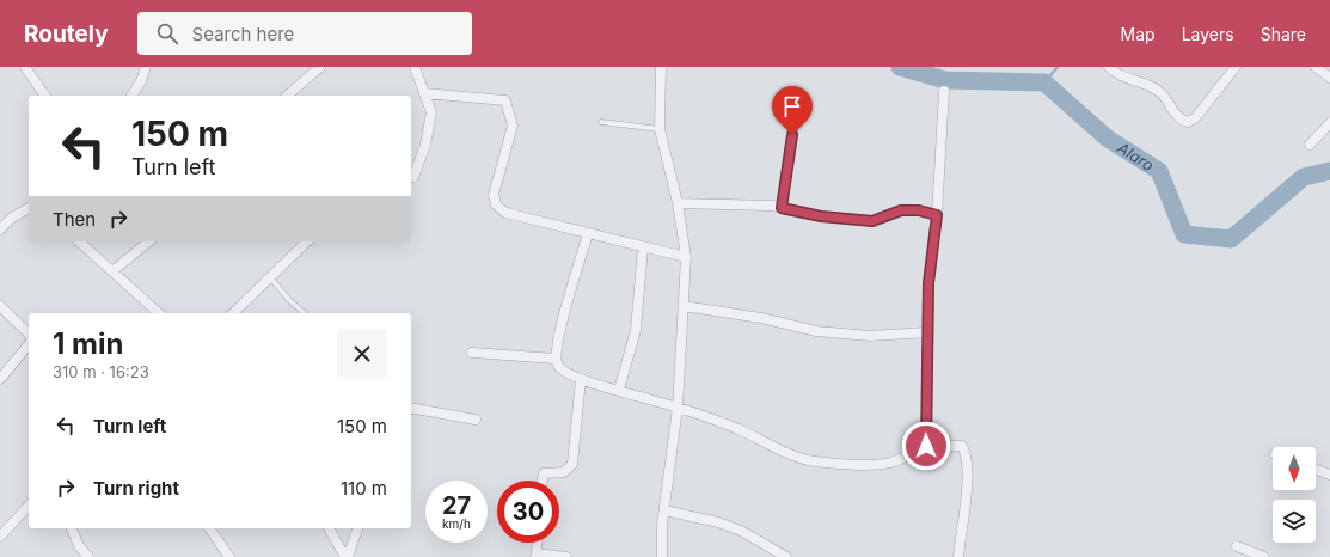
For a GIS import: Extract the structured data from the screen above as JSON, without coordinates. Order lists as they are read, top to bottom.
{
  "water": ["Alaro"],
  "north": "bottom",
  "page": {
    "header": "Routely",
    "search": "Search here",
    "nav": ["Map", "Layers", "Share"],
    "turn": ["150 m", "Turn left"],
    "then": "Then",
    "heading": ["1 min", "310 m · 16:23"],
    "list": [
      {
        "name": "Turn left",
        "value": "150 m"
      },
      {
        "name": "Turn right",
        "value": "110 m"
      }
    ],
    "speed": "27 km/h",
    "limit": "30"
  }
}
